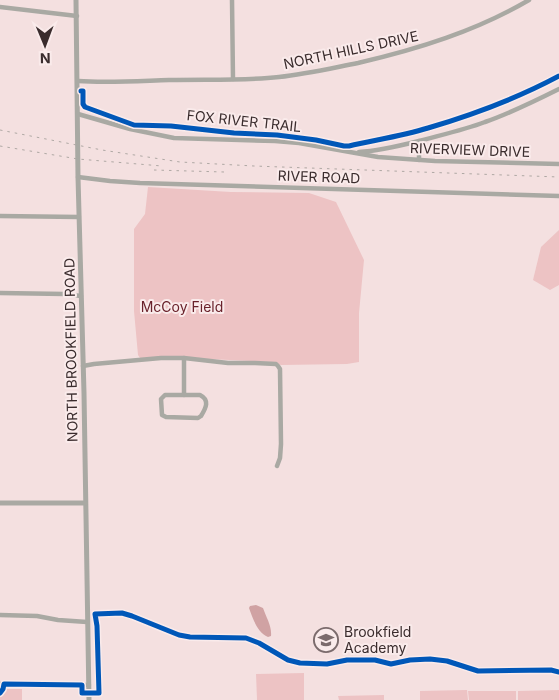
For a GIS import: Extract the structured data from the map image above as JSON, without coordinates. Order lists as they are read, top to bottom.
{
  "streets": {
    "street": [
      "NORTH HILLS DRIVE",
      "RIVERVIEW DRIVE",
      "RIVER ROAD",
      "NORTH BROOKFIELD ROAD"
    ],
    "cycle path": ["FOX RIVER TRAIL"]
  },
  "crossings": [
    ["NORTH HILLS DRIVE", "NORTH BROOKFIELD ROAD"],
    ["RIVERVIEW DRIVE", "NORTH BROOKFIELD ROAD"],
    ["RIVER ROAD", "NORTH BROOKFIELD ROAD"]
  ],
  "parks": ["McCoy Field"],
  "places": {
    "school or university": ["Brookfield Academy"]
  },
  "north": "bottom"
}
